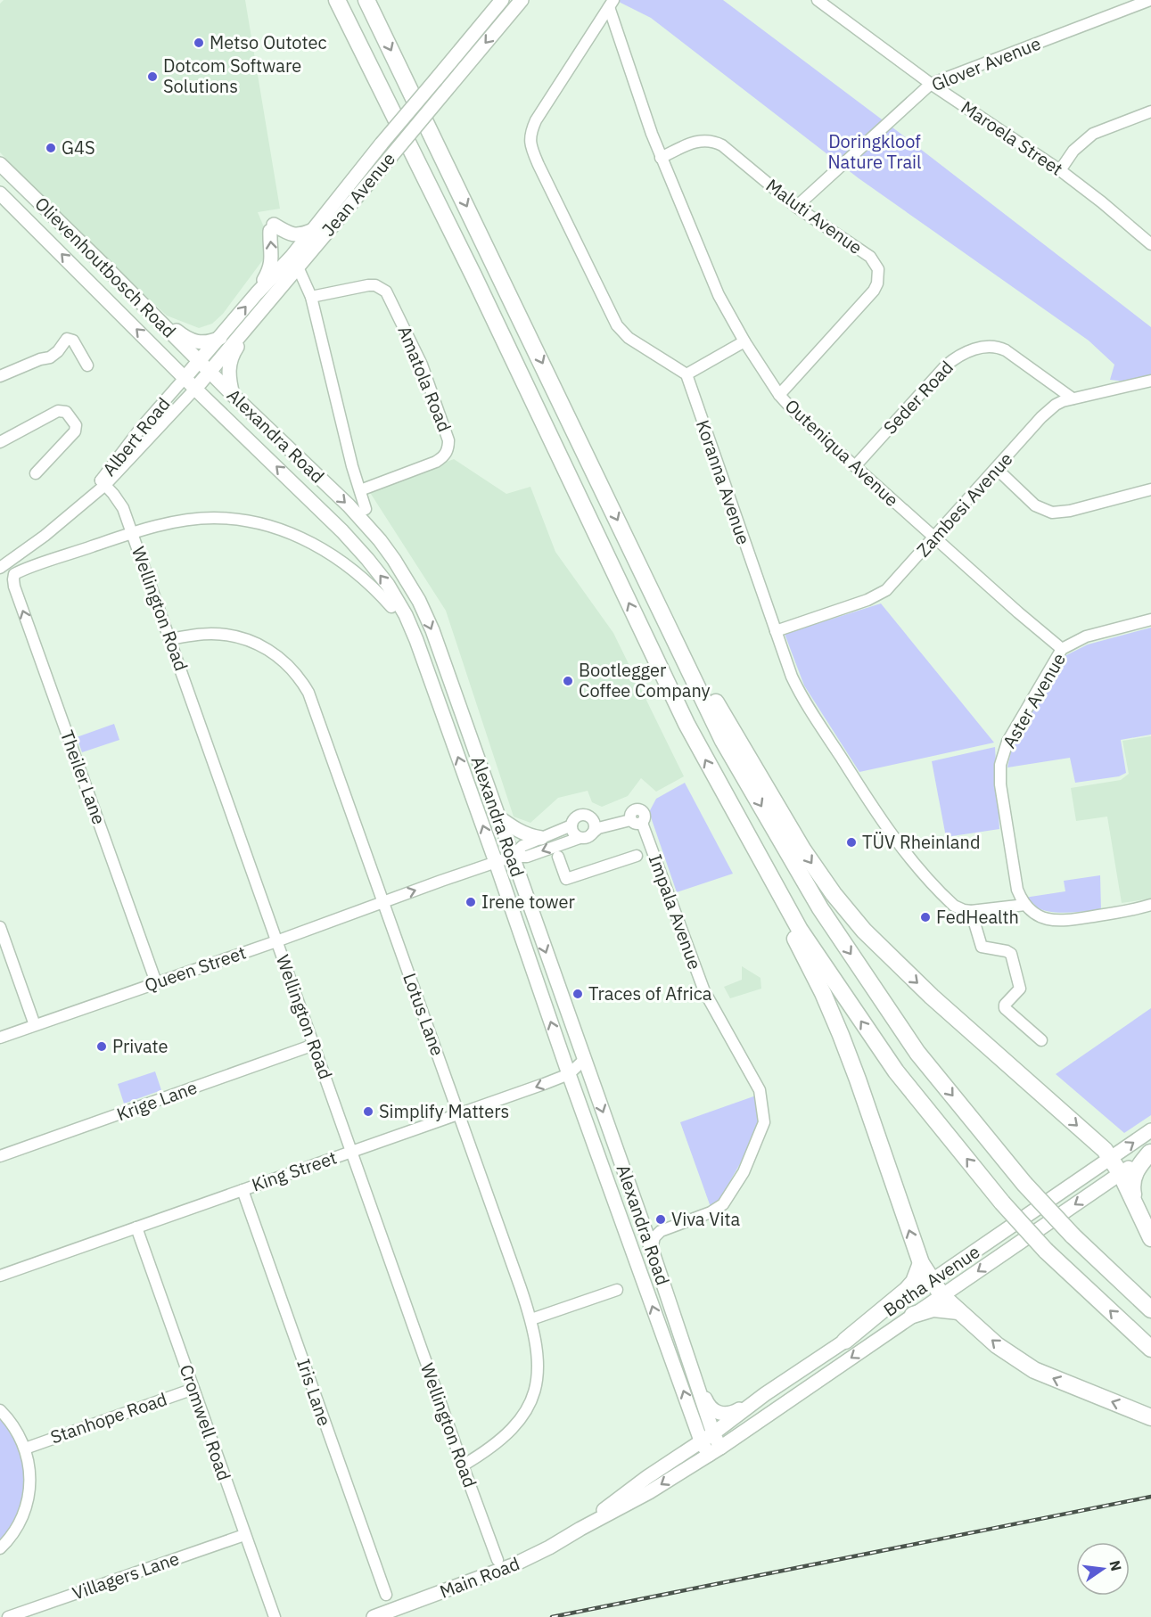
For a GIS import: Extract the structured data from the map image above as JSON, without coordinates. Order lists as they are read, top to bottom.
{
  "streets": {
    "main road": [
      "Jean Avenue",
      "Olievenhoutbosch Road",
      "Alexandra Road",
      "Botha Avenue",
      "Main Road"
    ],
    "street": [
      "Glover Avenue",
      "Maroela Street",
      "Maluti Avenue",
      "Amatola Road",
      "Seder Road",
      "Albert Road",
      "Outeniqua Avenue",
      "Koranna Avenue",
      "Zambesi Avenue",
      "Wellington Road",
      "Aster Avenue",
      "Theiler Lane",
      "Impala Avenue",
      "Queen Street",
      "Lotus Lane",
      "Krige Lane",
      "King Street",
      "Iris Lane",
      "Stanhope Road",
      "Cromwell Road",
      "Villagers Lane"
    ]
  },
  "crossings": [
    ["Glover Avenue", "Maroela Street"],
    ["Glover Avenue", "Maluti Avenue"],
    ["Jean Avenue", "Olievenhoutbosch Road"],
    ["Jean Avenue", "Alexandra Road"],
    ["Jean Avenue", "Albert Road"],
    ["Maluti Avenue", "Outeniqua Avenue"],
    ["Olievenhoutbosch Road", "Alexandra Road"],
    ["Olievenhoutbosch Road", "Albert Road"],
    ["Amatola Road", "Alexandra Road"],
    ["Seder Road", "Outeniqua Avenue"],
    ["Seder Road", "Zambesi Avenue"],
    ["Alexandra Road", "Albert Road"],
    ["Alexandra Road", "Queen Street"],
    ["Alexandra Road", "King Street"],
    ["Alexandra Road", "Botha Avenue"],
    ["Alexandra Road", "Main Road"],
    ["Albert Road", "Wellington Road"],
    ["Outeniqua Avenue", "Zambesi Avenue"],
    ["Outeniqua Avenue", "Aster Avenue"],
    ["Koranna Avenue", "Zambesi Avenue"],
    ["Wellington Road", "Theiler Lane"],
    ["Wellington Road", "Queen Street"],
    ["Wellington Road", "Lotus Lane"],
    ["Wellington Road", "Krige Lane"],
    ["Wellington Road", "King Street"],
    ["Theiler Lane", "Queen Street"],
    ["Queen Street", "Lotus Lane"],
    ["Lotus Lane", "King Street"],
    ["King Street", "Iris Lane"],
    ["King Street", "Cromwell Road"],
    ["Botha Avenue", "Main Road"],
    ["Stanhope Road", "Cromwell Road"],
    ["Cromwell Road", "Villagers Lane"]
  ],
  "one_way": ["Theiler Lane"],
  "parks": ["Doringkloof Nature Trail"],
  "places": [
    "Metso Outotec",
    "Dotcom Software Solutions",
    "G4S",
    "Bootlegger Coffee Company",
    "TÜV Rheinland",
    "Irene tower",
    "FedHealth",
    "Traces of Africa",
    "Private",
    "Simplify Matters",
    "Viva Vita"
  ],
  "north": "right"
}
